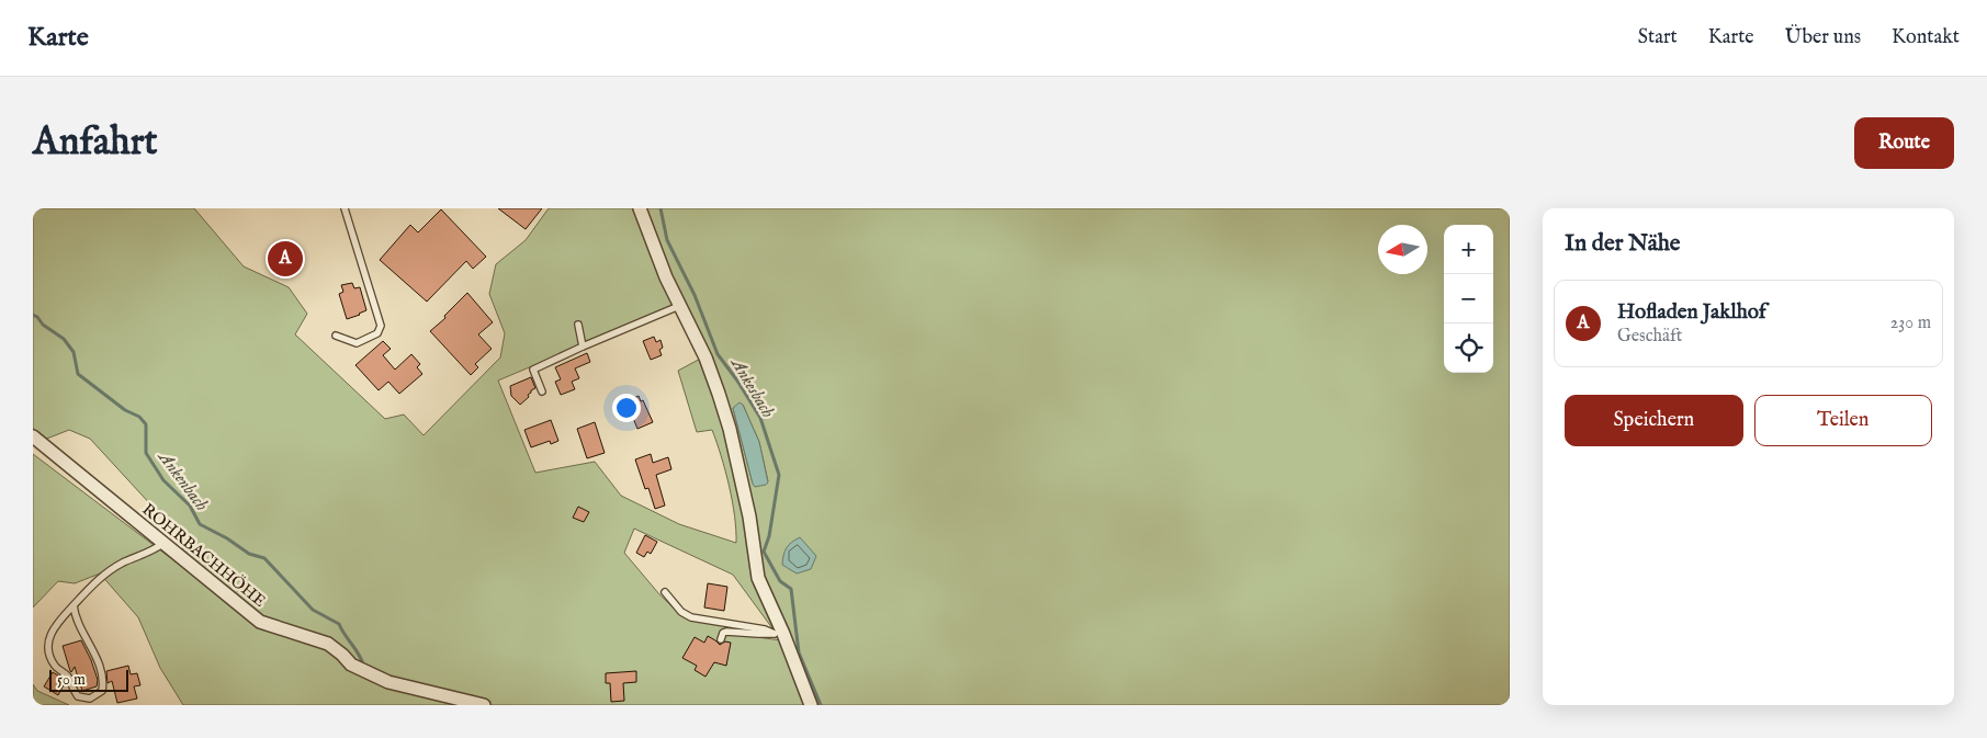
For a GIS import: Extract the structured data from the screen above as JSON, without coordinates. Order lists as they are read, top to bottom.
{
  "streets": {
    "street": ["ROHRBACHHÖHE"]
  },
  "water": ["Ankesbach", "Ankenbach"],
  "scale_bar": "50 m",
  "north": "left",
  "page": {
    "header": "Karte",
    "nav": [
      "Start",
      "Karte",
      "Über uns",
      "Kontakt"
    ],
    "buttons": [
      "Route",
      ["Speichern", "Teilen"]
    ],
    "title": "Anfahrt",
    "heading": "In der Nähe",
    "map_buttons": ["+", "−"],
    "pins": "A",
    "list": [
      {
        "mark": "A",
        "name": "Hofladen Jaklhof",
        "note": "Geschäft",
        "value": "230 m"
      }
    ],
    "scale": "50 m"
  }
}
